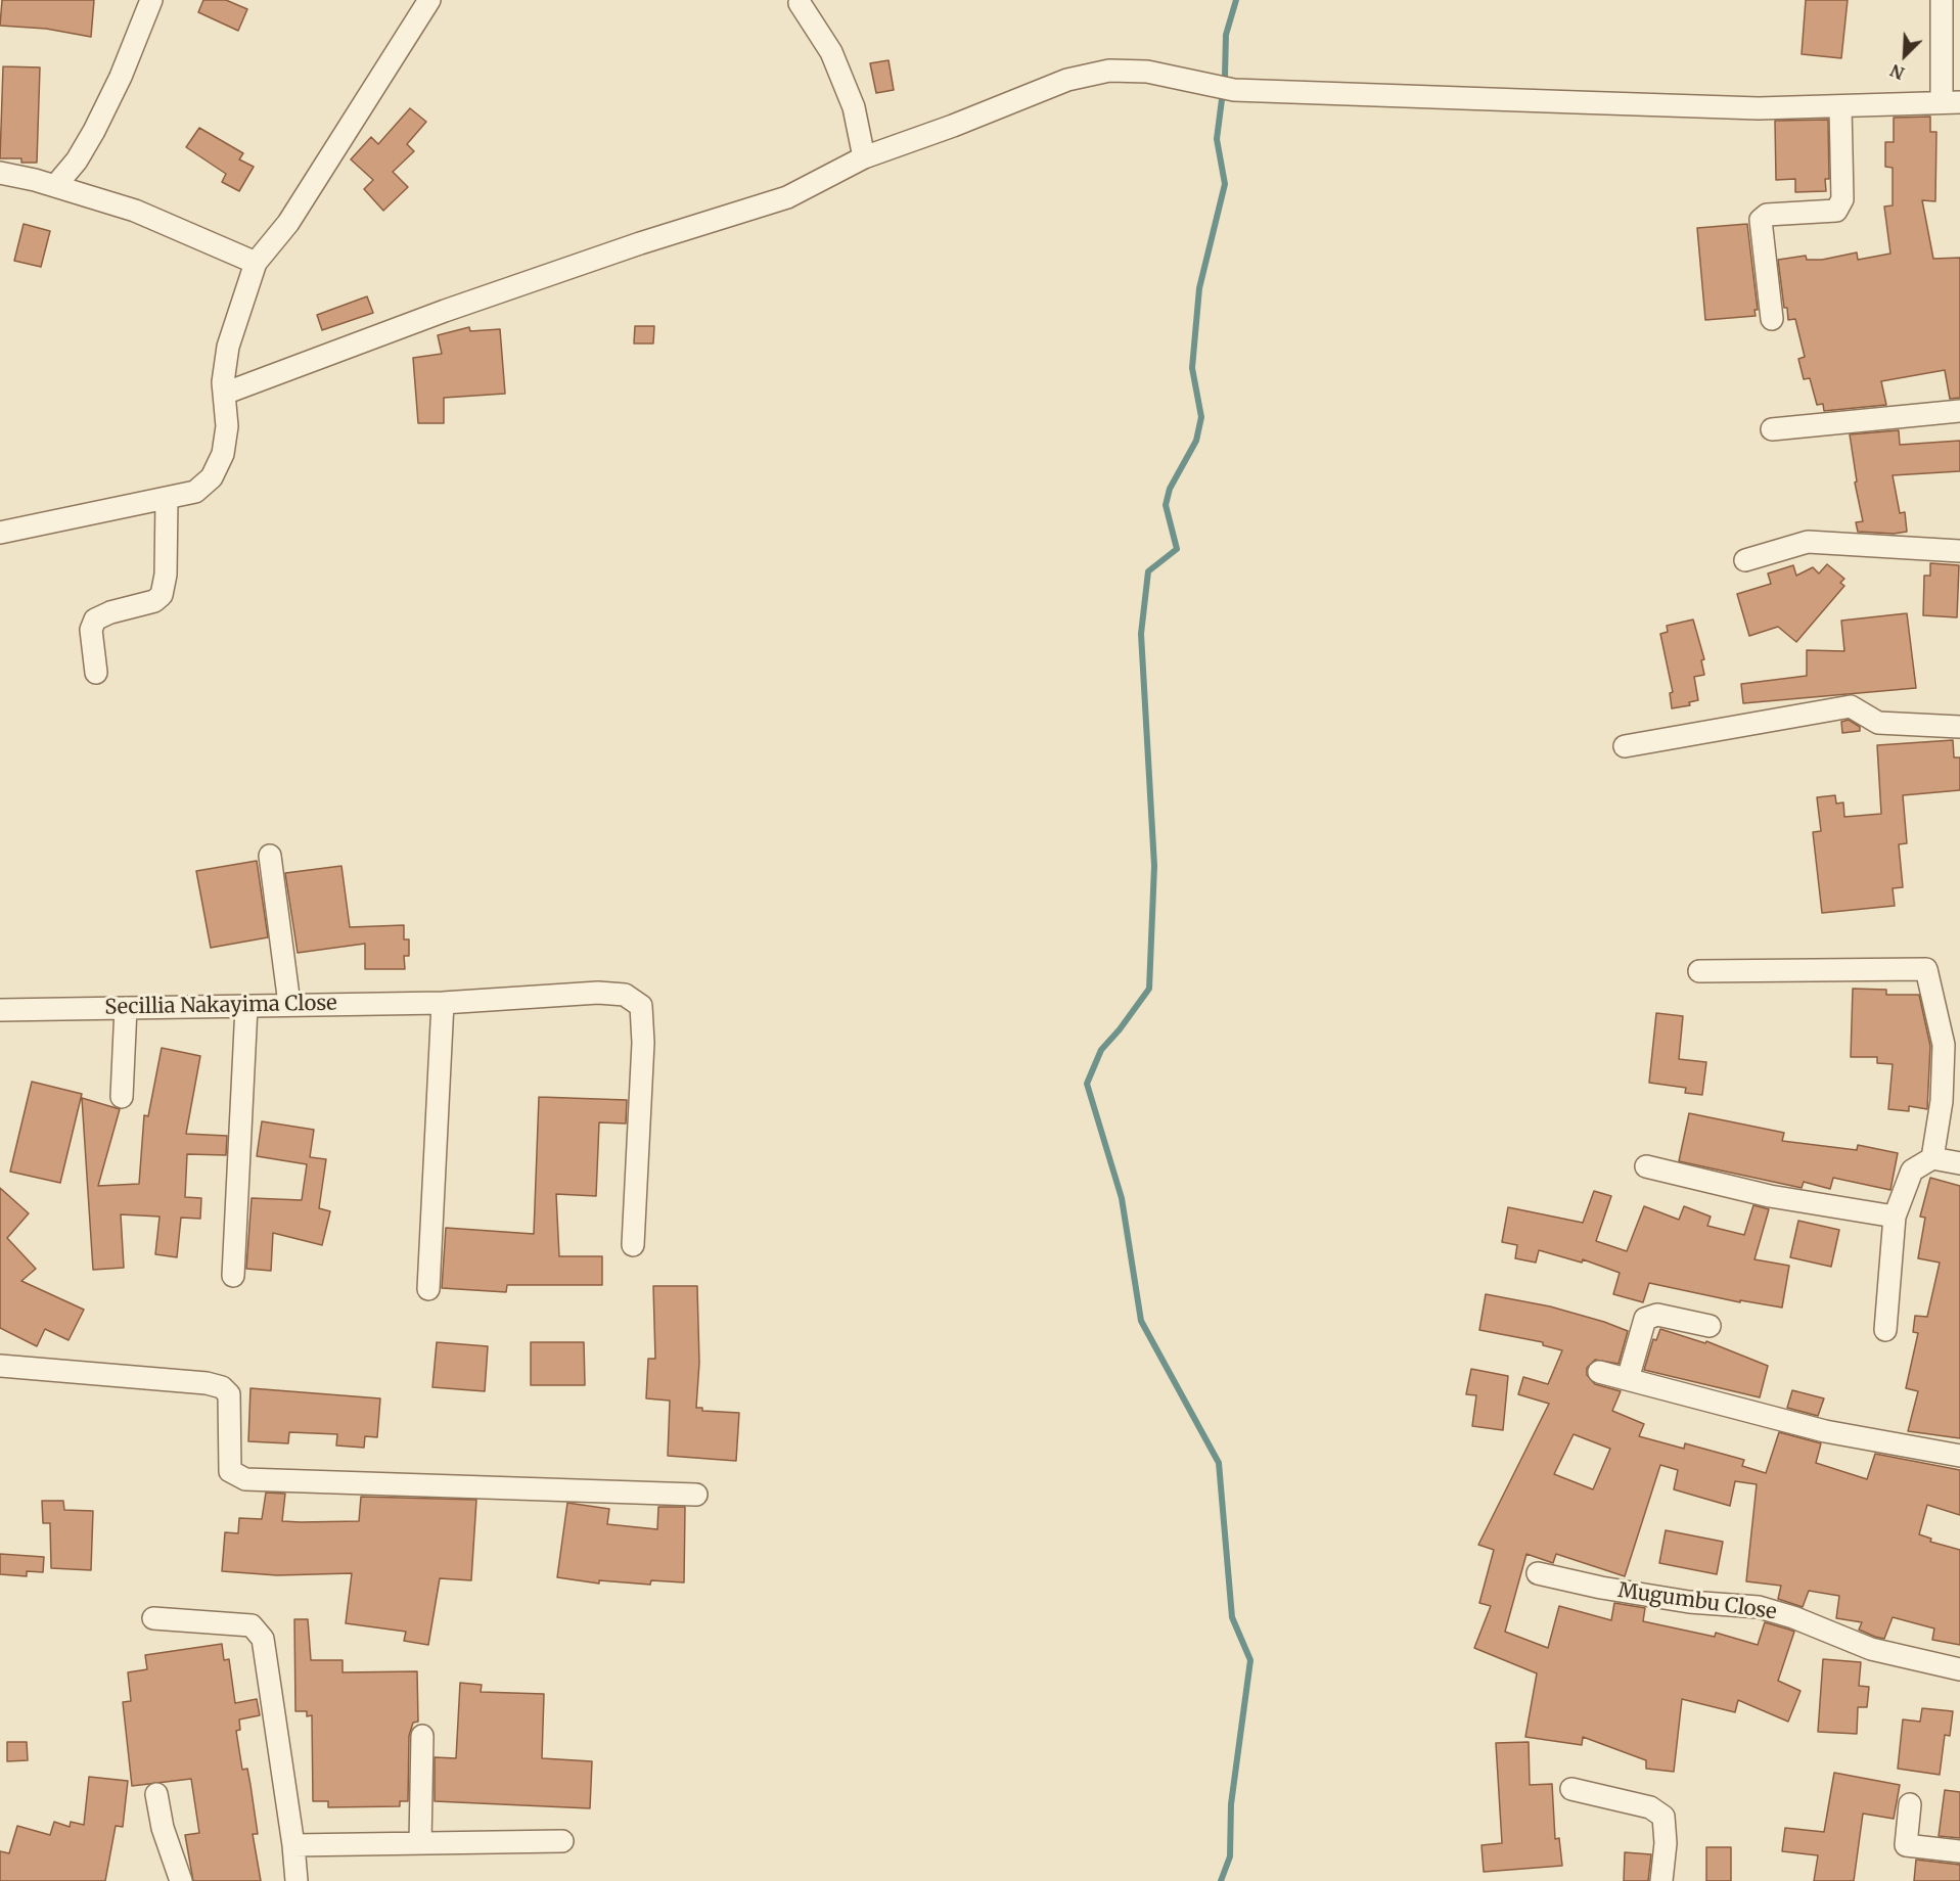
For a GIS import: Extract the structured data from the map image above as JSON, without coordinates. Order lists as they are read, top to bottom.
{
  "streets": {
    "street": ["Secillia Nakayima Close", "Mugumbu Close"]
  },
  "north": "bottom left"
}
